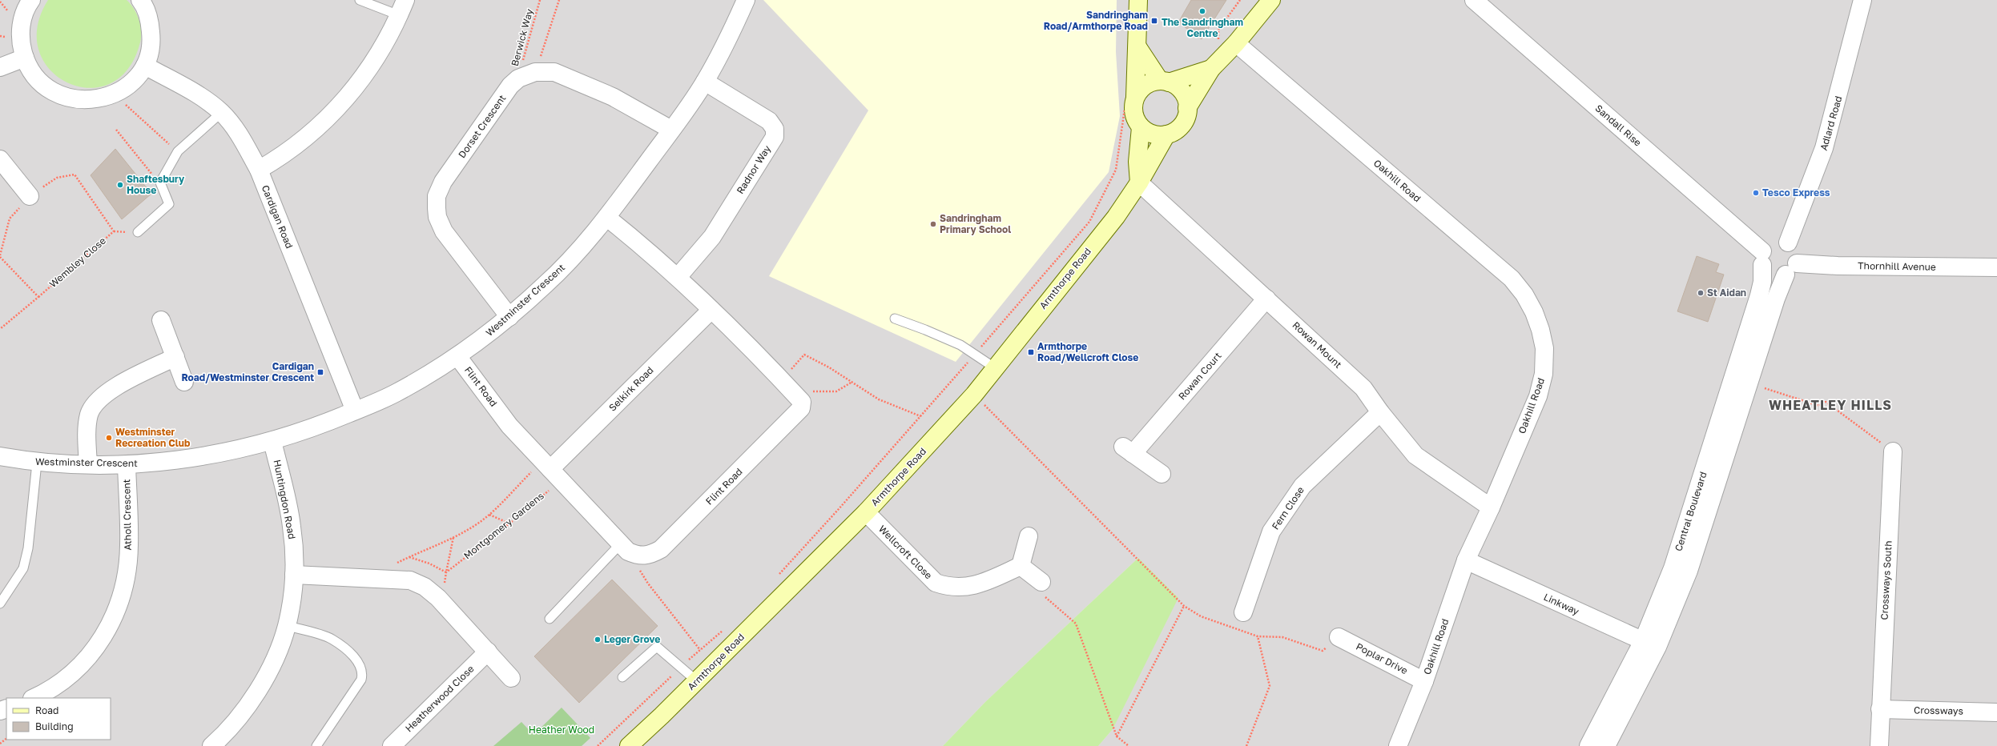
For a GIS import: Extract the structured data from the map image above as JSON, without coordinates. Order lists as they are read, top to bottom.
{
  "streets": {
    "street": [
      "Adlard Road",
      "Sandall Rise",
      "Dorset Crescent",
      "Radnor Way",
      "Oakhill Road",
      "Cardigan Road",
      "Thornhill Avenue",
      "Armthorpe Road",
      "Westminster Crescent",
      "Rowan Mount",
      "Rowan Court",
      "Flint Road",
      "Selkirk Road",
      "Huntingdon Road",
      "Fern Close",
      "Central Boulevard",
      "Atholl Crescent",
      "Wellcroft Close",
      "Crossways South",
      "Linkway",
      "Poplar Drive",
      "Heatherwood Close",
      "Crossways"
    ],
    "path": ["Berwick Way", "Wembley Close", "Montgomery Gardens"]
  },
  "crossings": [
    ["Berwick Way", "Dorset Crescent"],
    ["Adlard Road", "Sandall Rise"],
    ["Adlard Road", "Thornhill Avenue"],
    ["Adlard Road", "Central Boulevard"],
    ["Sandall Rise", "Thornhill Avenue"],
    ["Sandall Rise", "Central Boulevard"],
    ["Dorset Crescent", "Westminster Crescent"],
    ["Radnor Way", "Westminster Crescent"],
    ["Radnor Way", "Flint Road"],
    ["Oakhill Road", "Rowan Mount"],
    ["Oakhill Road", "Linkway"],
    ["Oakhill Road", "Poplar Drive"],
    ["Cardigan Road", "Westminster Crescent"],
    ["Thornhill Avenue", "Central Boulevard"],
    ["Armthorpe Road", "Rowan Mount"],
    ["Armthorpe Road", "Wellcroft Close"],
    ["Westminster Crescent", "Flint Road"],
    ["Westminster Crescent", "Huntingdon Road"],
    ["Westminster Crescent", "Atholl Crescent"],
    ["Rowan Mount", "Rowan Court"],
    ["Rowan Mount", "Fern Close"],
    ["Flint Road", "Selkirk Road"],
    ["Flint Road", "Montgomery Gardens"],
    ["Selkirk Road", "Montgomery Gardens"],
    ["Central Boulevard", "Linkway"],
    ["Crossways South", "Crossways"]
  ],
  "districts": ["WHEATLEY HILLS"],
  "parks": ["Heather Wood"],
  "places": {
    "other": [
      "The Sandringham Centre",
      "Shaftesbury House",
      "Tesco Express",
      "Sandringham Primary School",
      "St Aidan",
      "Westminster Recreation Club",
      "Leger Grove"
    ],
    "transit": ["Sandringham Road/Armthorpe Road", "Armthorpe Road/Wellcroft Close", "Cardigan Road/Westminster Crescent"]
  },
  "legend": ["Road", "Building"]
}
